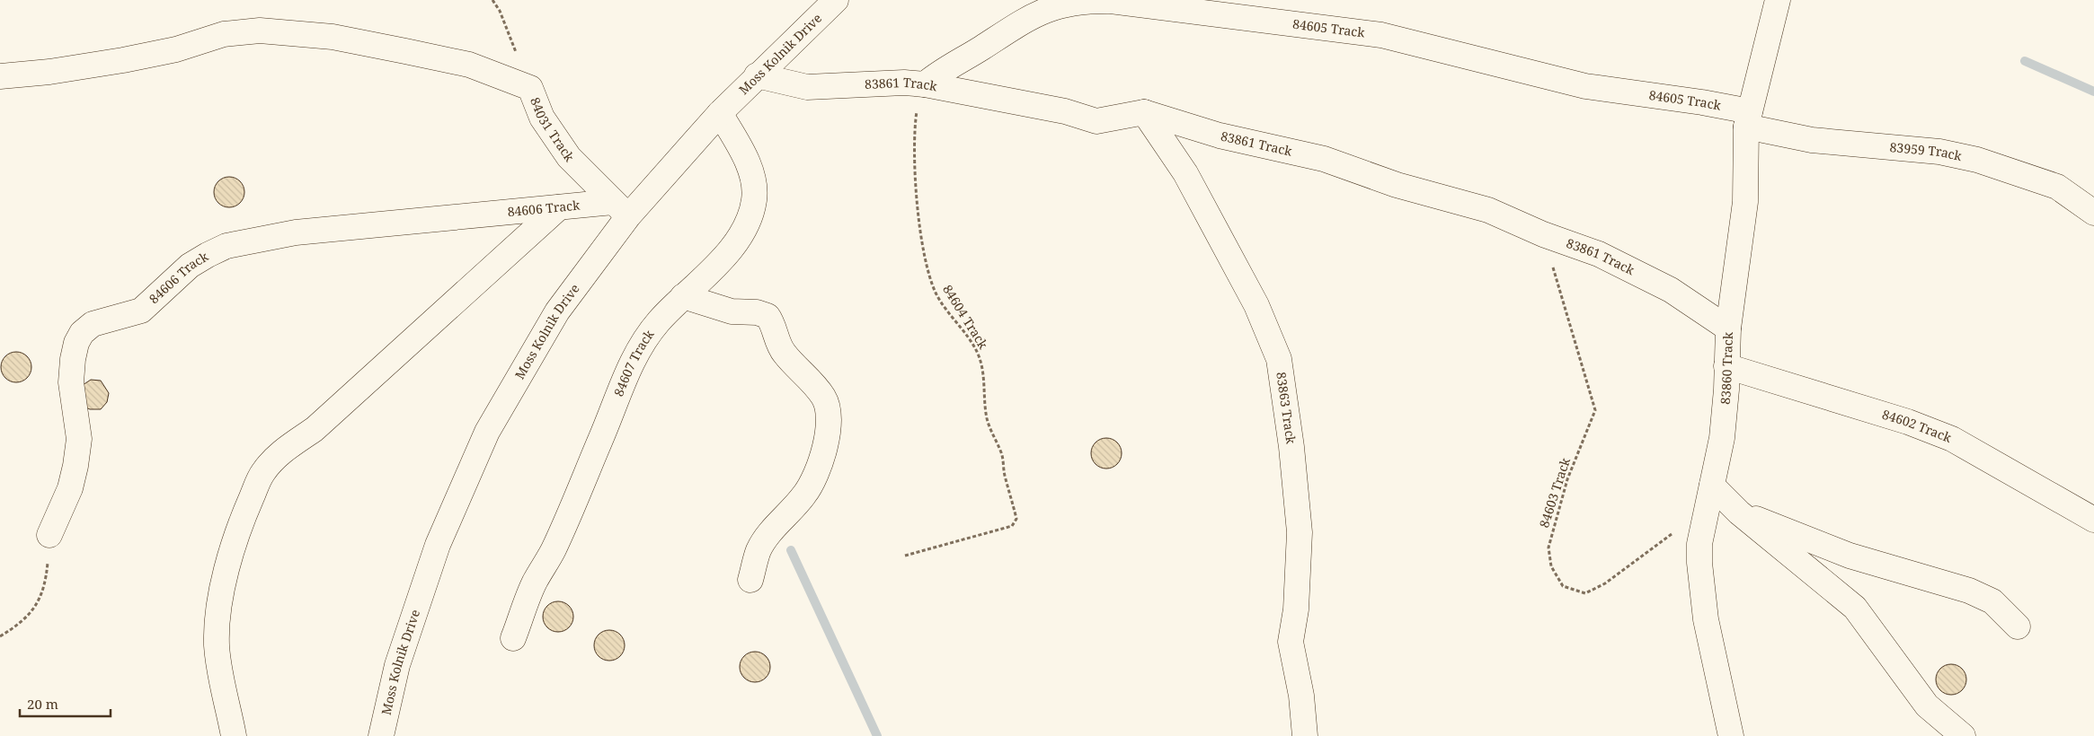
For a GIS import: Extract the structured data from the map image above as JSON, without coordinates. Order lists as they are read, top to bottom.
{
  "streets": {
    "street": [
      "84605 Track",
      "Moss Kolnik Drive",
      "83861 Track",
      "84031 Track",
      "83959 Track",
      "84606 Track",
      "84607 Track",
      "83860 Track",
      "83863 Track",
      "84602 Track"
    ],
    "path": ["84604 Track", "84603 Track"]
  },
  "crossings": [
    ["84605 Track", "83861 Track"],
    ["84605 Track", "83959 Track"],
    ["84605 Track", "84604 Track"],
    ["84605 Track", "83860 Track"],
    ["Moss Kolnik Drive", "83861 Track"],
    ["Moss Kolnik Drive", "84031 Track"],
    ["Moss Kolnik Drive", "84606 Track"],
    ["Moss Kolnik Drive", "84607 Track"],
    ["83861 Track", "84604 Track"],
    ["83861 Track", "83860 Track"],
    ["83861 Track", "83863 Track"],
    ["83861 Track", "84603 Track"],
    ["84031 Track", "84606 Track"],
    ["83959 Track", "83860 Track"],
    ["83860 Track", "84602 Track"]
  ],
  "scale_bar": "20 m"
}
